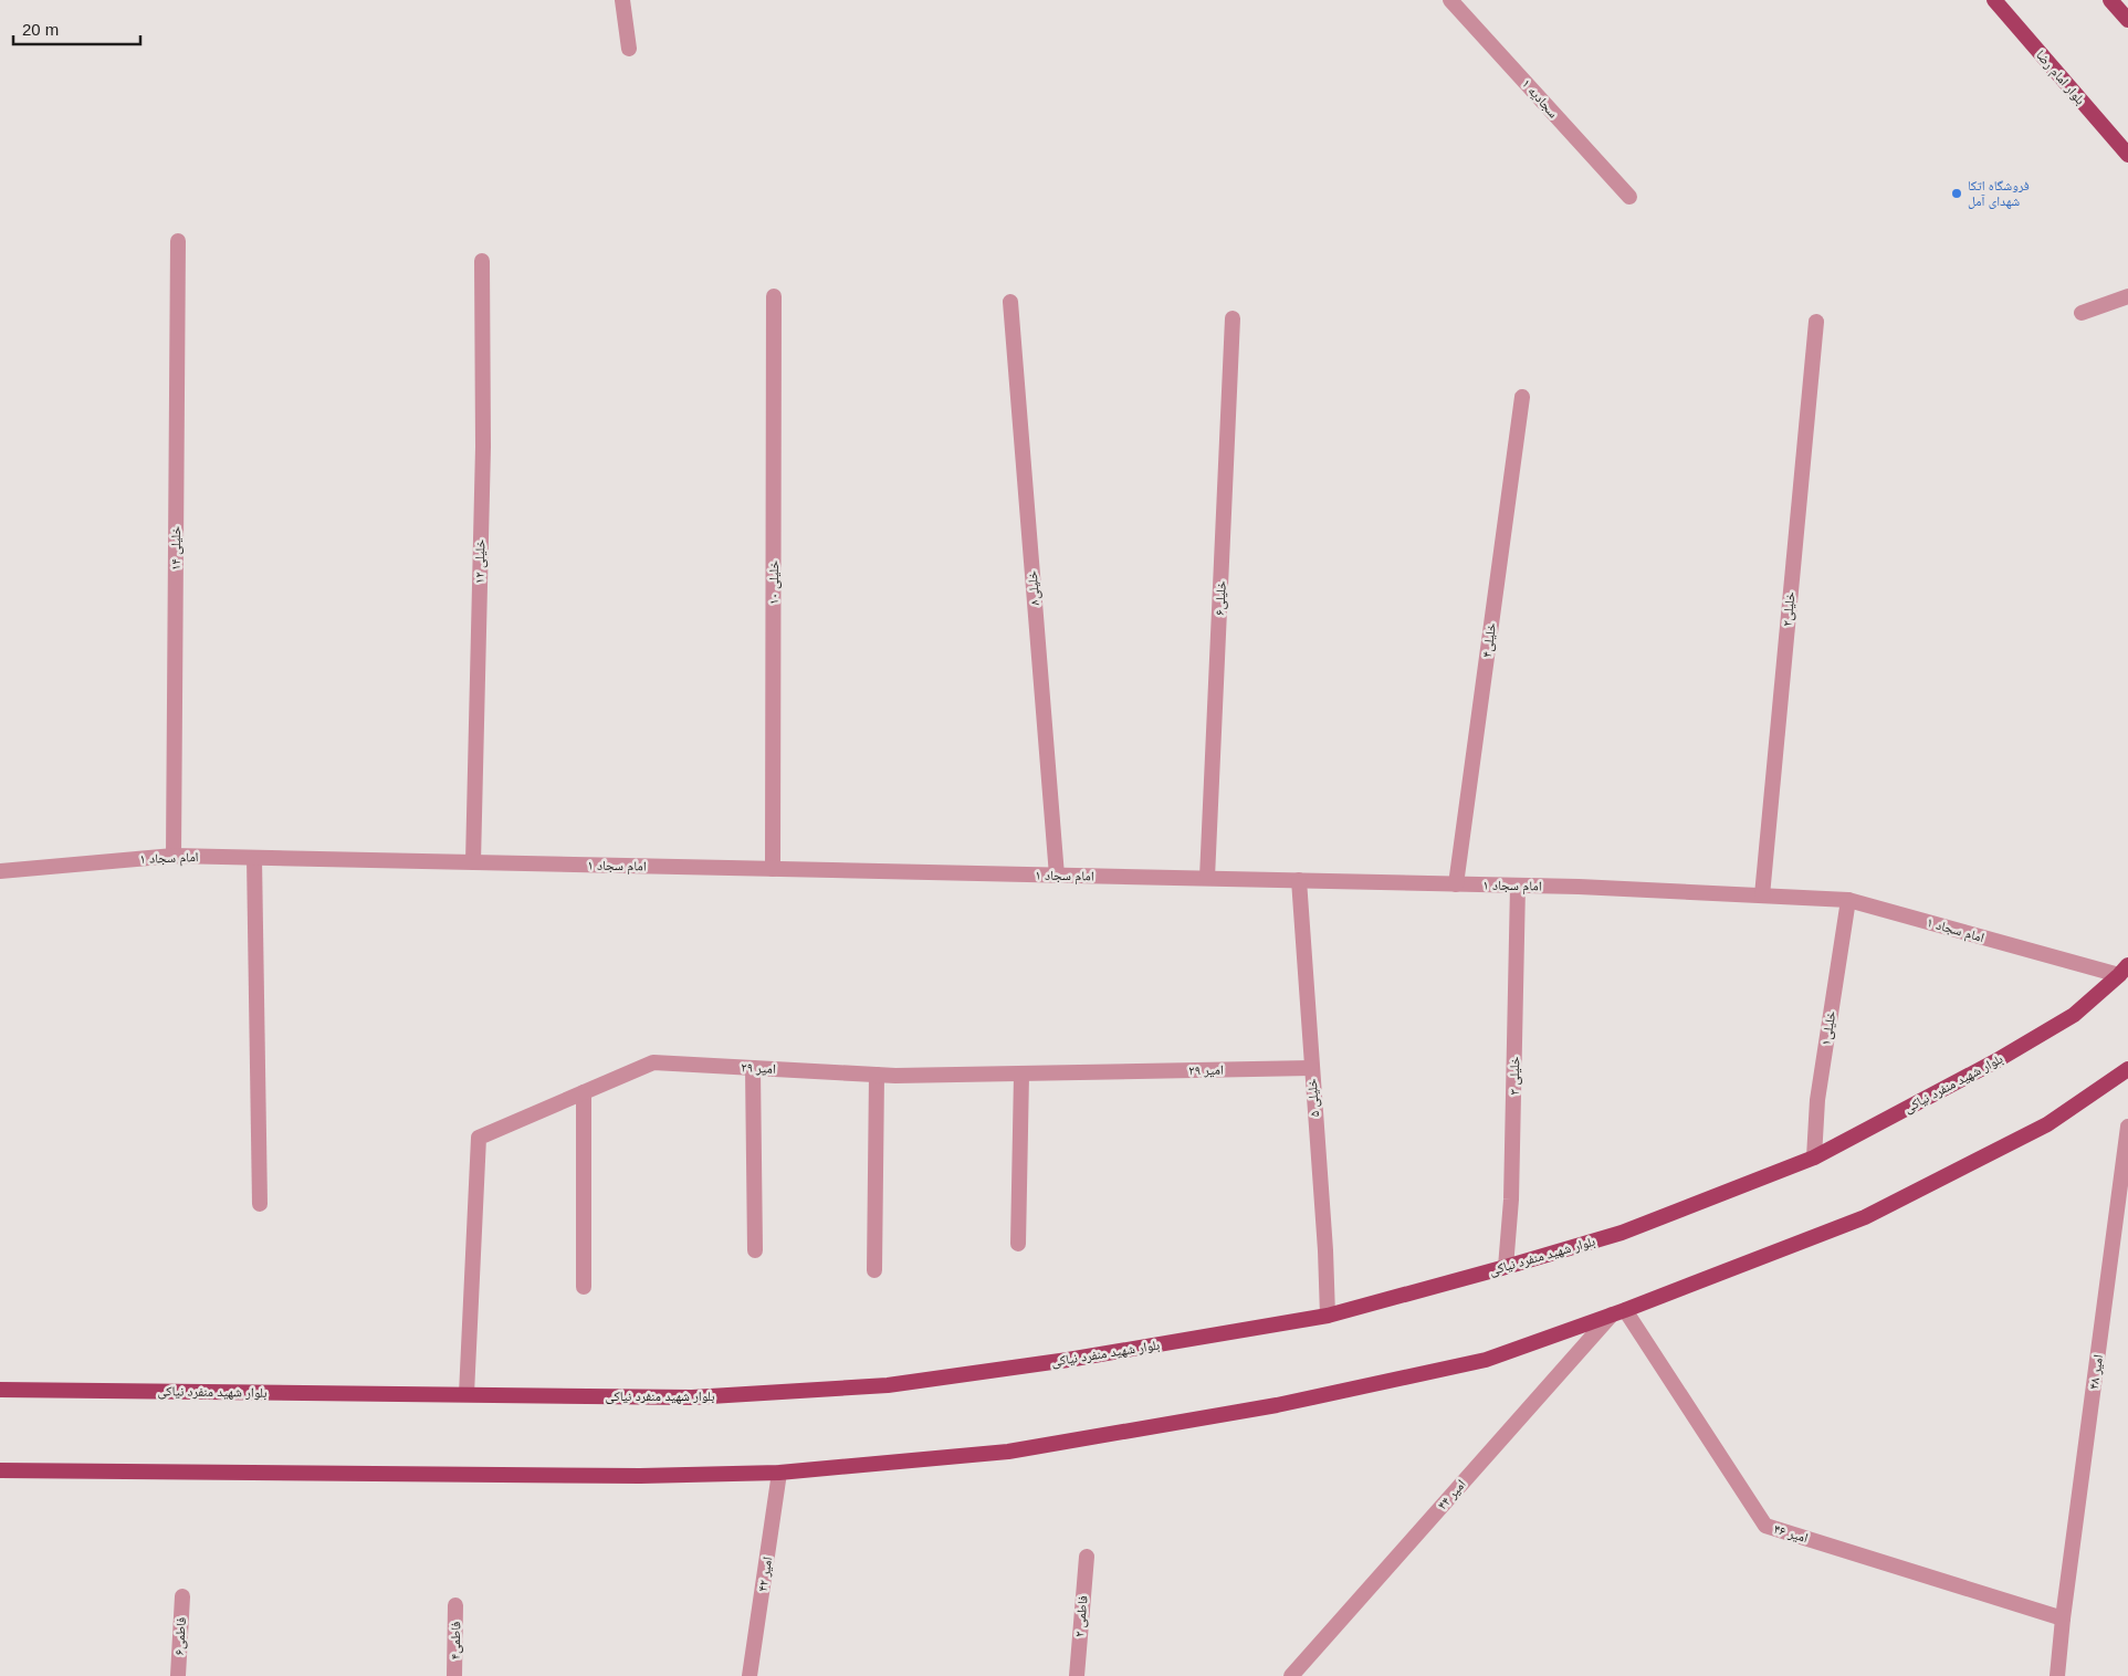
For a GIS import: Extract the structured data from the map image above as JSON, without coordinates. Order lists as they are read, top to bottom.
{
  "streets": {
    "main road": ["بلوار امام رضا", "بلوار شهید منفرد نیاکی"],
    "street": [
      "سجادیه ۱",
      "خلیلی ۱۴",
      "خلیلی ۱۲",
      "خلیلی ۱۰",
      "خلیلی۸",
      "خلیلی۶",
      "خلیلی۲",
      "خلیلی۴",
      "امام سجاد ۱",
      "خلیلی۱",
      "امیر ۲۹",
      "خلیلی ۳",
      "خلیلی ۵",
      "امیر ۴۸",
      "امیر ۴۴",
      "امیر ۴۶",
      "امیر ۴۲",
      "فاطمی ۲",
      "فاطمی۶",
      "فاطمی۴"
    ]
  },
  "crossings": [
    ["خلیلی ۱۴", "امام سجاد ۱"],
    ["خلیلی ۱۲", "امام سجاد ۱"],
    ["خلیلی ۱۰", "امام سجاد ۱"],
    ["خلیلی۸", "امام سجاد ۱"],
    ["خلیلی۶", "امام سجاد ۱"],
    ["خلیلی۲", "امام سجاد ۱"],
    ["خلیلی۴", "امام سجاد ۱"],
    ["امام سجاد ۱", "خلیلی۱"],
    ["امام سجاد ۱", "خلیلی ۳"],
    ["امام سجاد ۱", "بلوار شهید منفرد نیاکی"],
    ["امام سجاد ۱", "خلیلی ۵"],
    ["خلیلی۱", "بلوار شهید منفرد نیاکی"],
    ["امیر ۲۹", "بلوار شهید منفرد نیاکی"],
    ["امیر ۲۹", "خلیلی ۵"],
    ["خلیلی ۳", "بلوار شهید منفرد نیاکی"],
    ["بلوار شهید منفرد نیاکی", "خلیلی ۵"],
    ["امیر ۴۸", "امیر ۴۶"],
    ["امیر ۴۴", "امیر ۴۶"]
  ],
  "places": ["فروشگاه اتکا شهدای آمل"],
  "scale_bar": "20 m"
}
